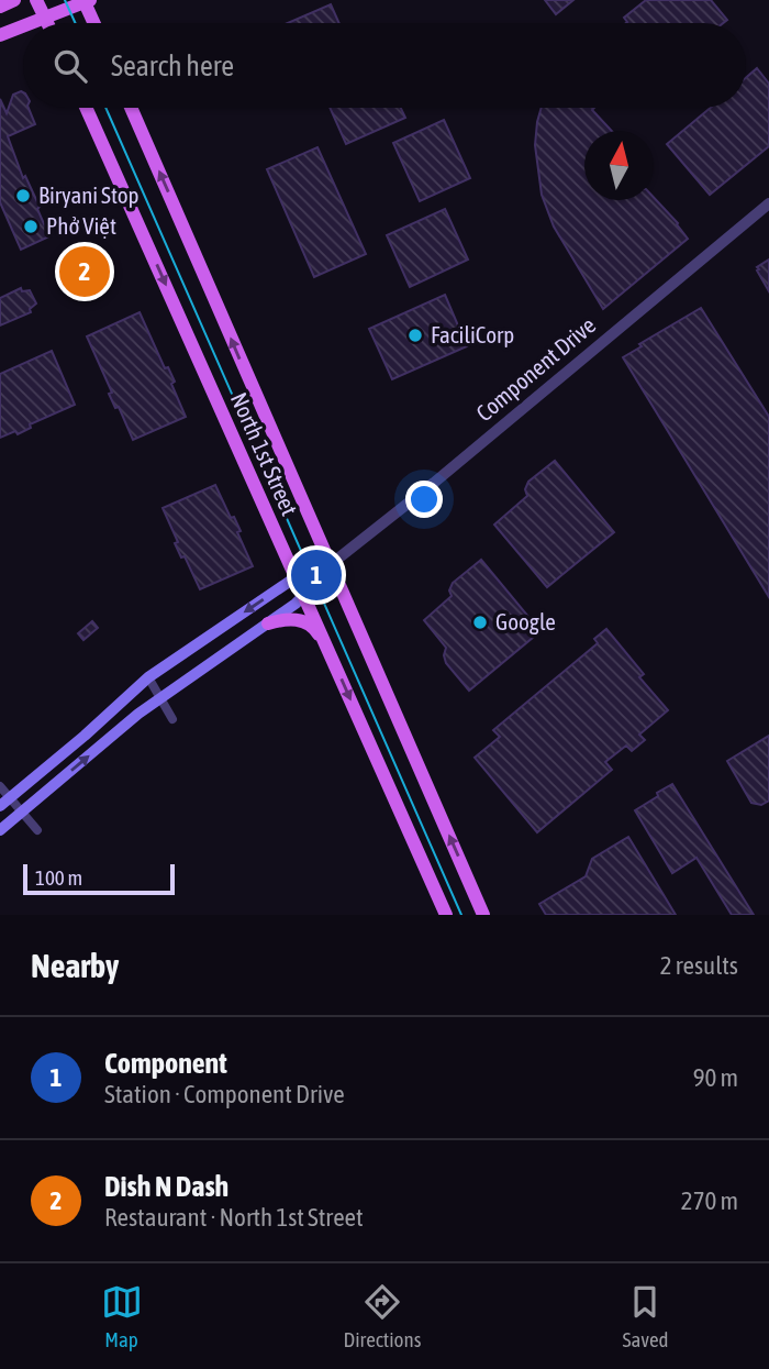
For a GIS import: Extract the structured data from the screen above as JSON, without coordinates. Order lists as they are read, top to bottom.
{
  "streets": {
    "main road": ["Component Drive", "North 1st Street"]
  },
  "crossings": [
    ["Component Drive", "North 1st Street"]
  ],
  "places": [
    "Biryani Stop",
    "Phở Việt",
    "FaciliCorp",
    "Google"
  ],
  "scale_bar": "100 m",
  "north": "top",
  "page": {
    "search": "Search here",
    "pins": ["2", "1"],
    "scale": "100 m",
    "heading": ["Nearby", "2 results"],
    "list": [
      {
        "mark": "1",
        "name": "Component",
        "note": "Station · Component Drive",
        "value": "90 m"
      },
      {
        "mark": "2",
        "name": "Dish N Dash",
        "note": "Restaurant · North 1st Street",
        "value": "270 m"
      }
    ],
    "nav": ["Map", "Directions", "Saved"]
  }
}
